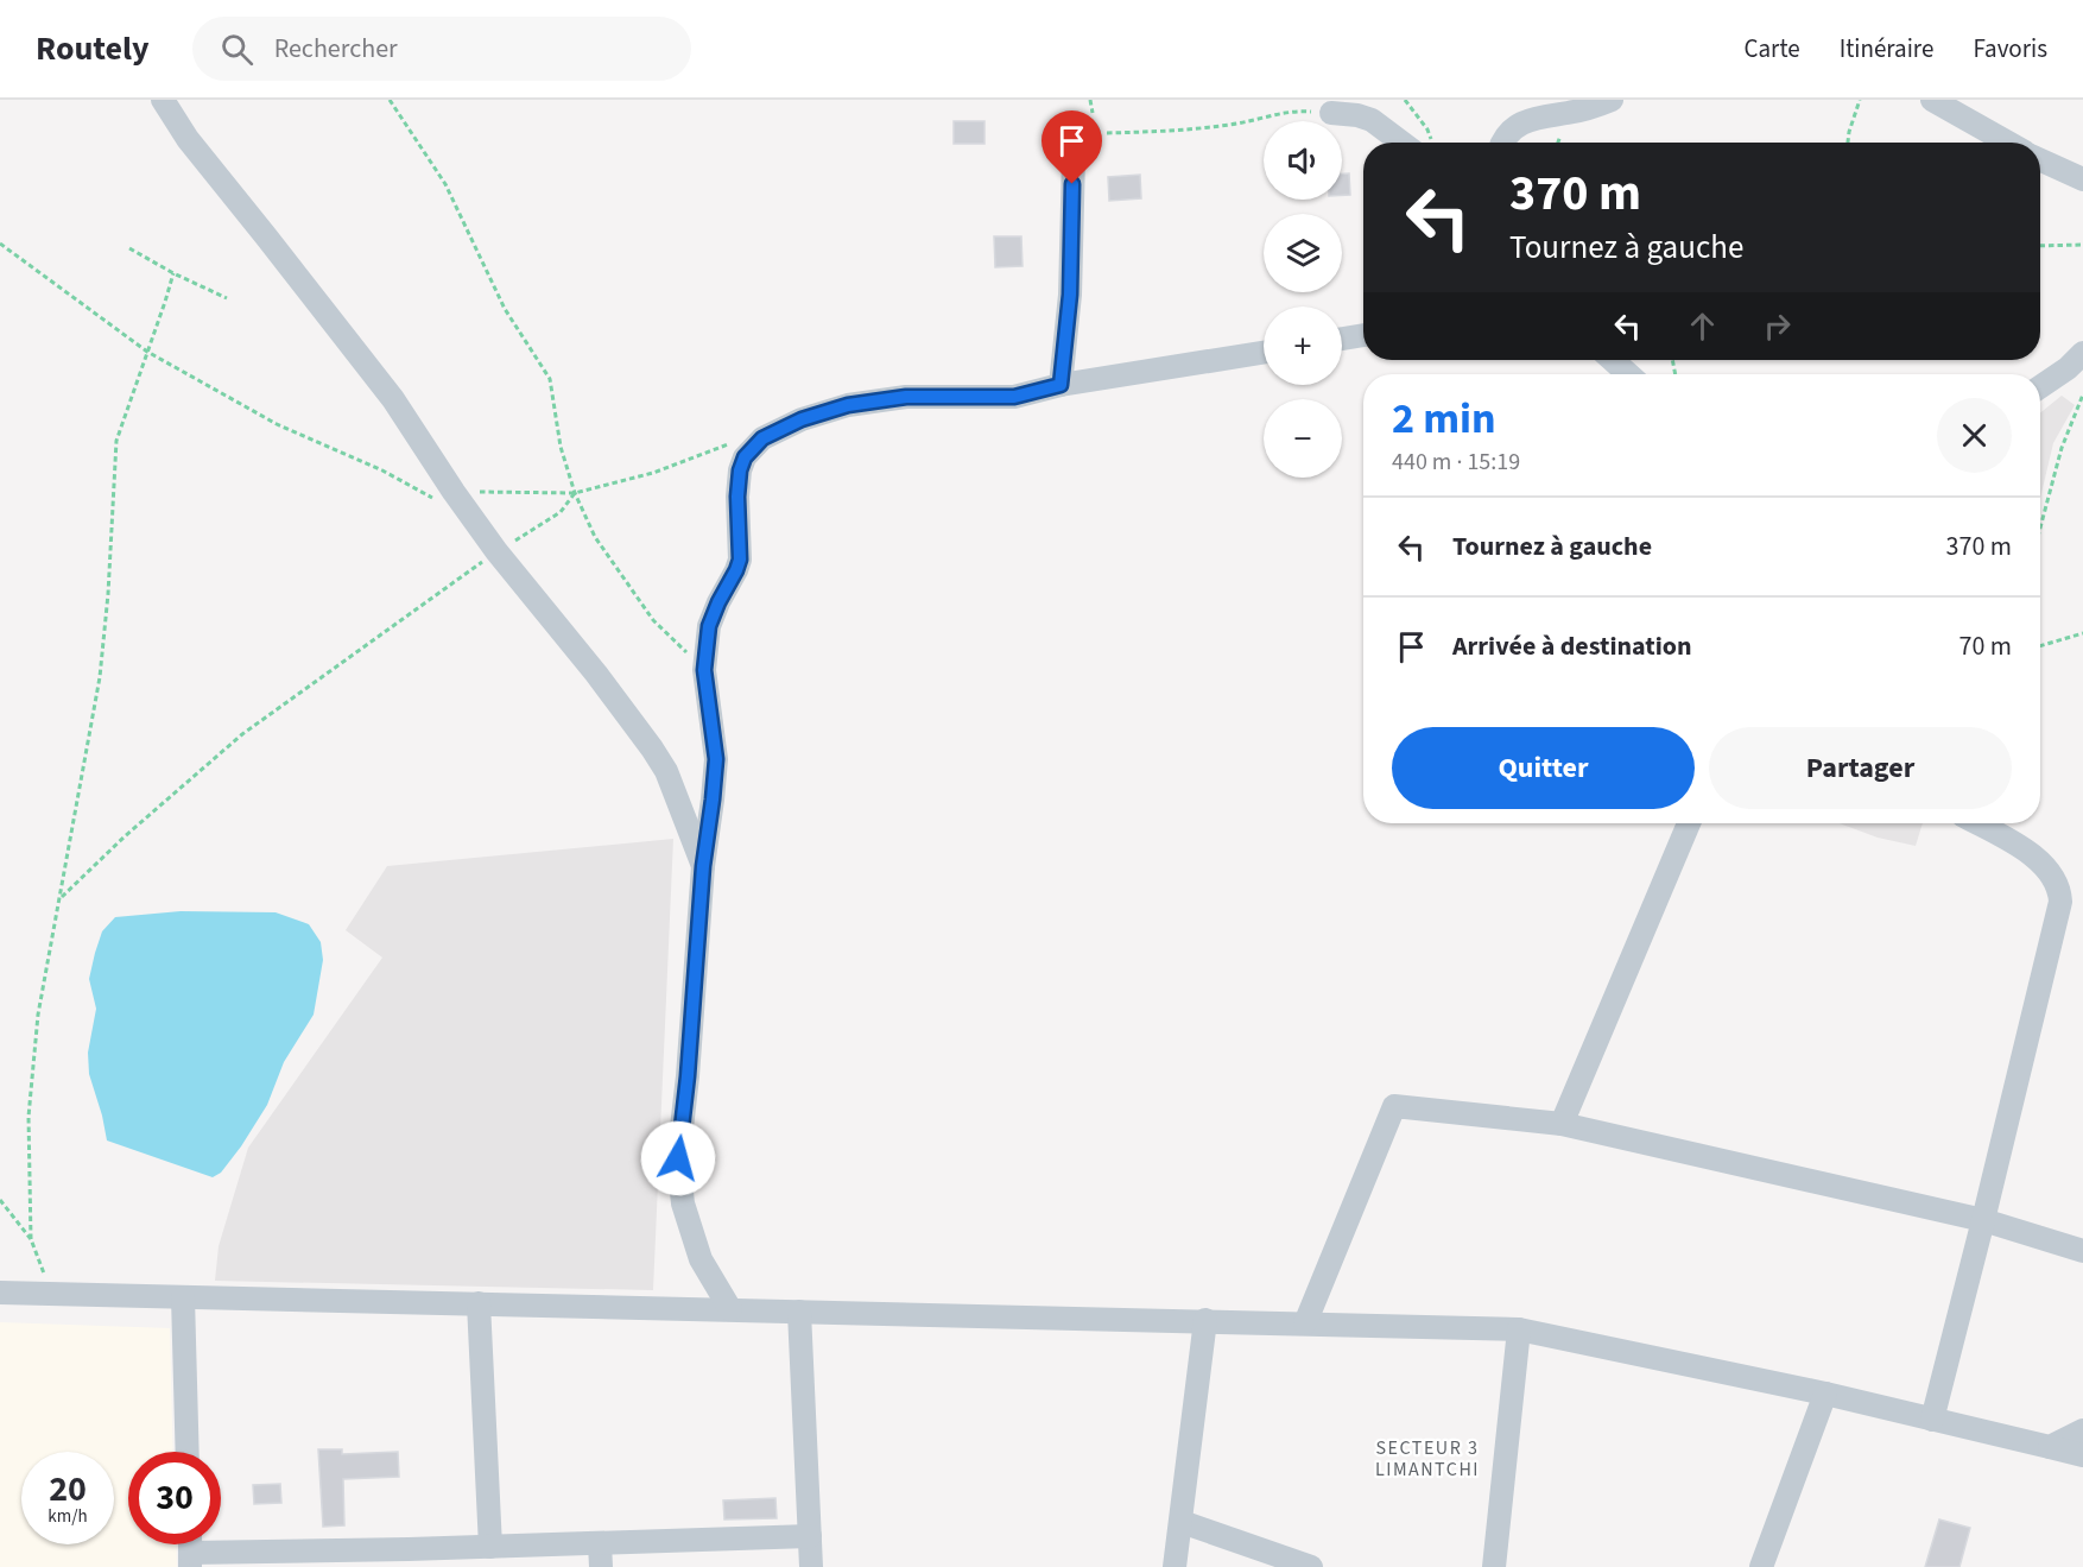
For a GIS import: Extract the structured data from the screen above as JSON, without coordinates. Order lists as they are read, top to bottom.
{
  "districts": ["SECTEUR 3 LIMANTCHI"],
  "page": {
    "header": "Routely",
    "search": "Rechercher",
    "nav": ["Carte", "Itinéraire", "Favoris"],
    "map_buttons": ["+", "−"],
    "turn": ["370 m", "Tournez à gauche"],
    "heading": ["2 min", "440 m · 15:19"],
    "list": [
      {
        "name": "Tournez à gauche",
        "value": "370 m"
      },
      {
        "name": "Arrivée à destination",
        "value": "70 m"
      }
    ],
    "buttons": ["Quitter", "Partager"],
    "speed": "20 km/h",
    "limit": "30"
  }
}
